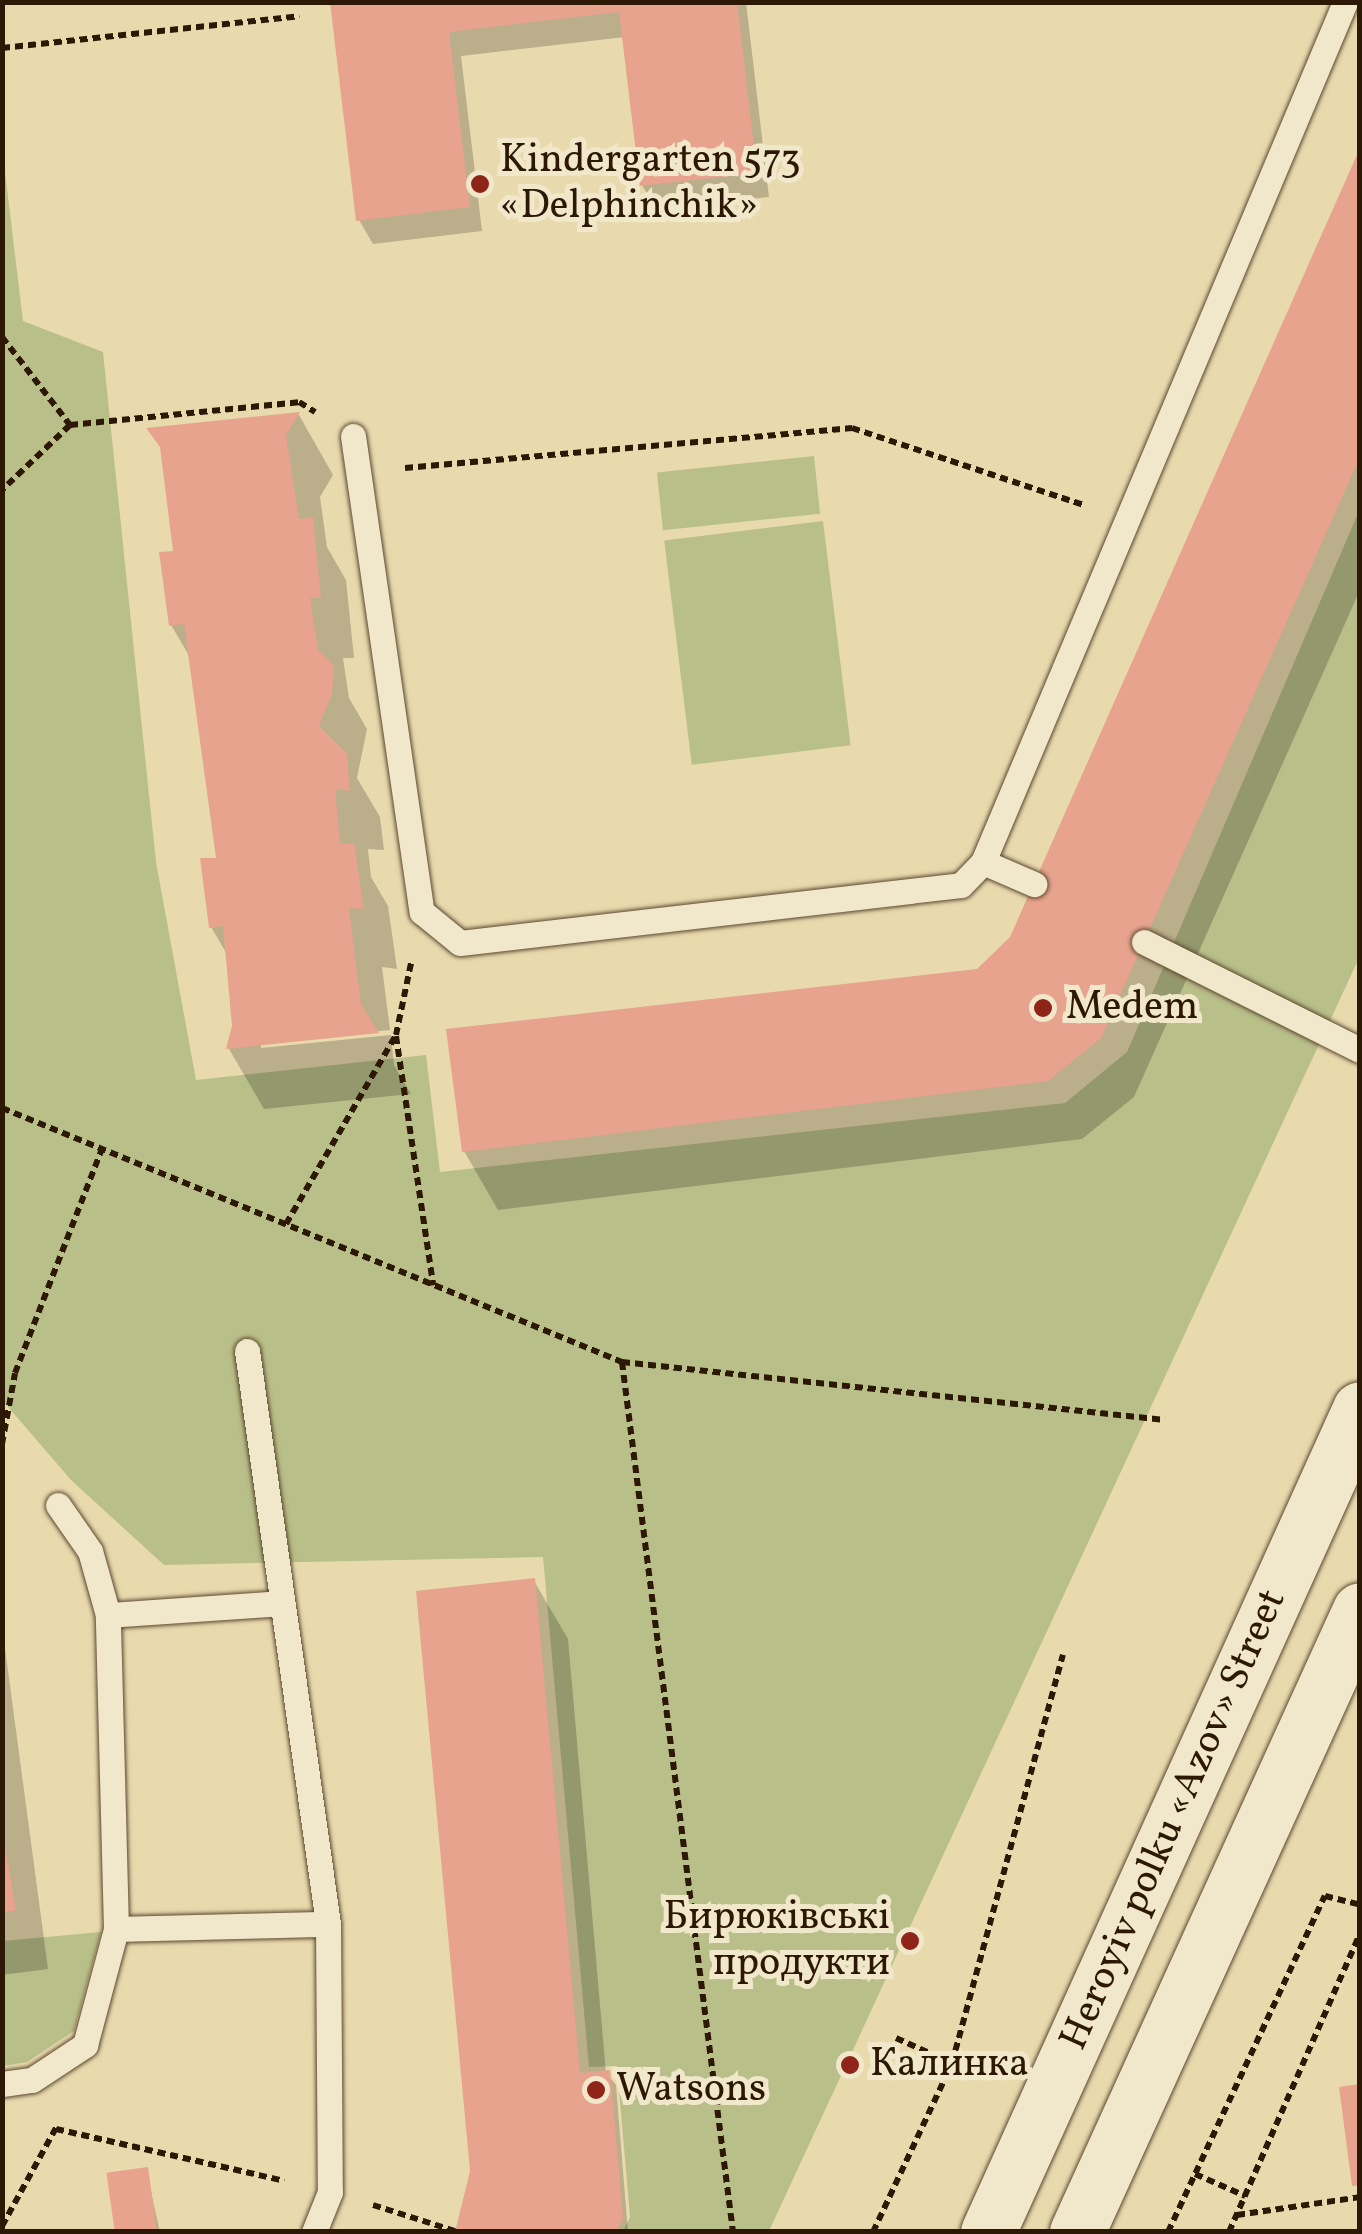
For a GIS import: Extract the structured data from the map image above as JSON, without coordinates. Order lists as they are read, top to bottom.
{
  "streets": {
    "main road": ["Heroyiv polku «Azov» Street"]
  },
  "places": [
    "Kindergarten 573 «Delphinchik»",
    "Medem",
    "Бирюківські продукти",
    "Калинка",
    "Watsons"
  ]
}
